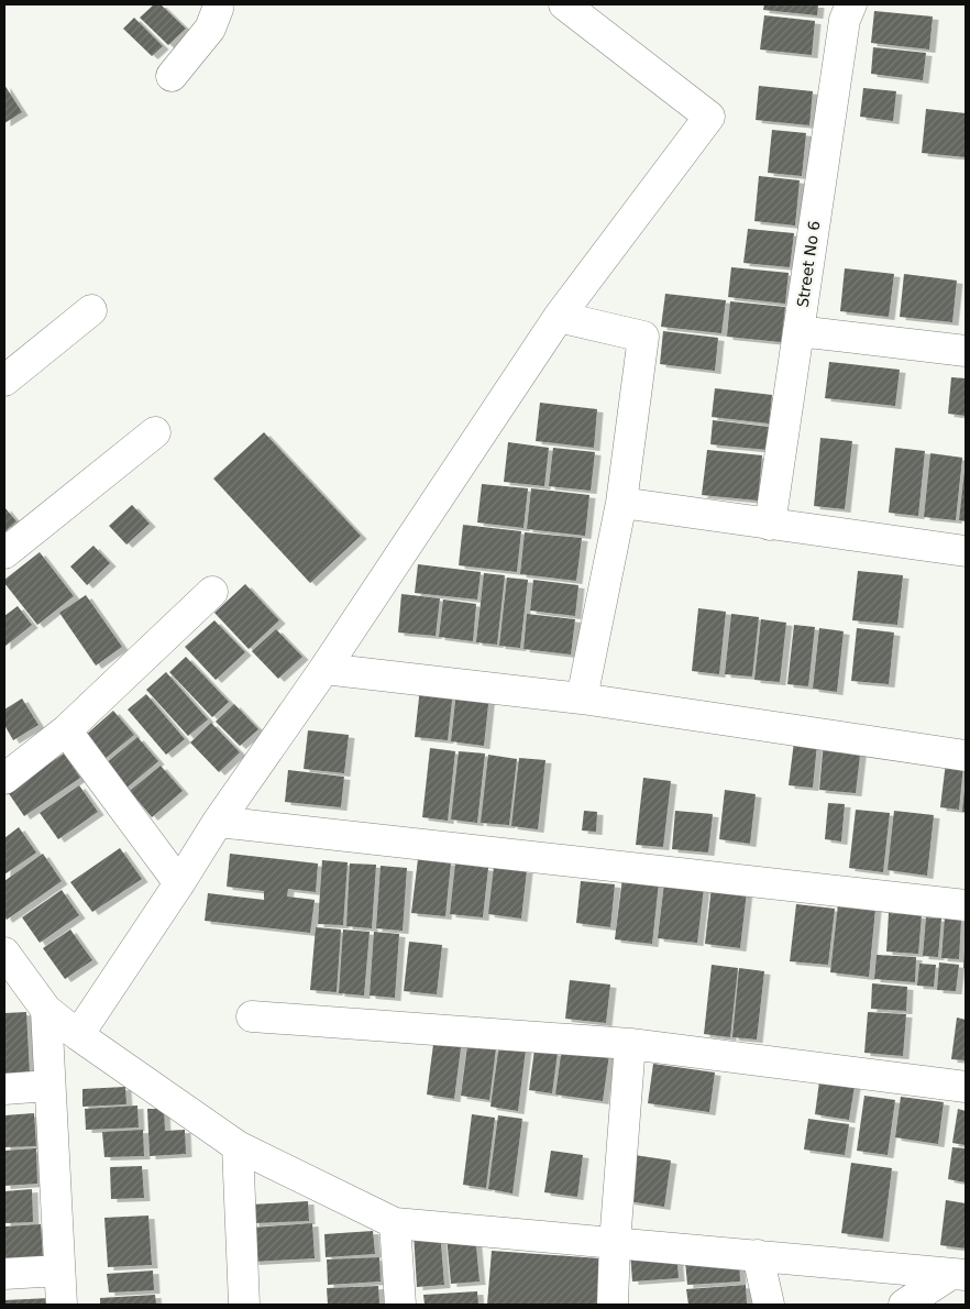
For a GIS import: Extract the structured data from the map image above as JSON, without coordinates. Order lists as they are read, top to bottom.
{
  "streets": {
    "street": ["Street No 6"]
  }
}
